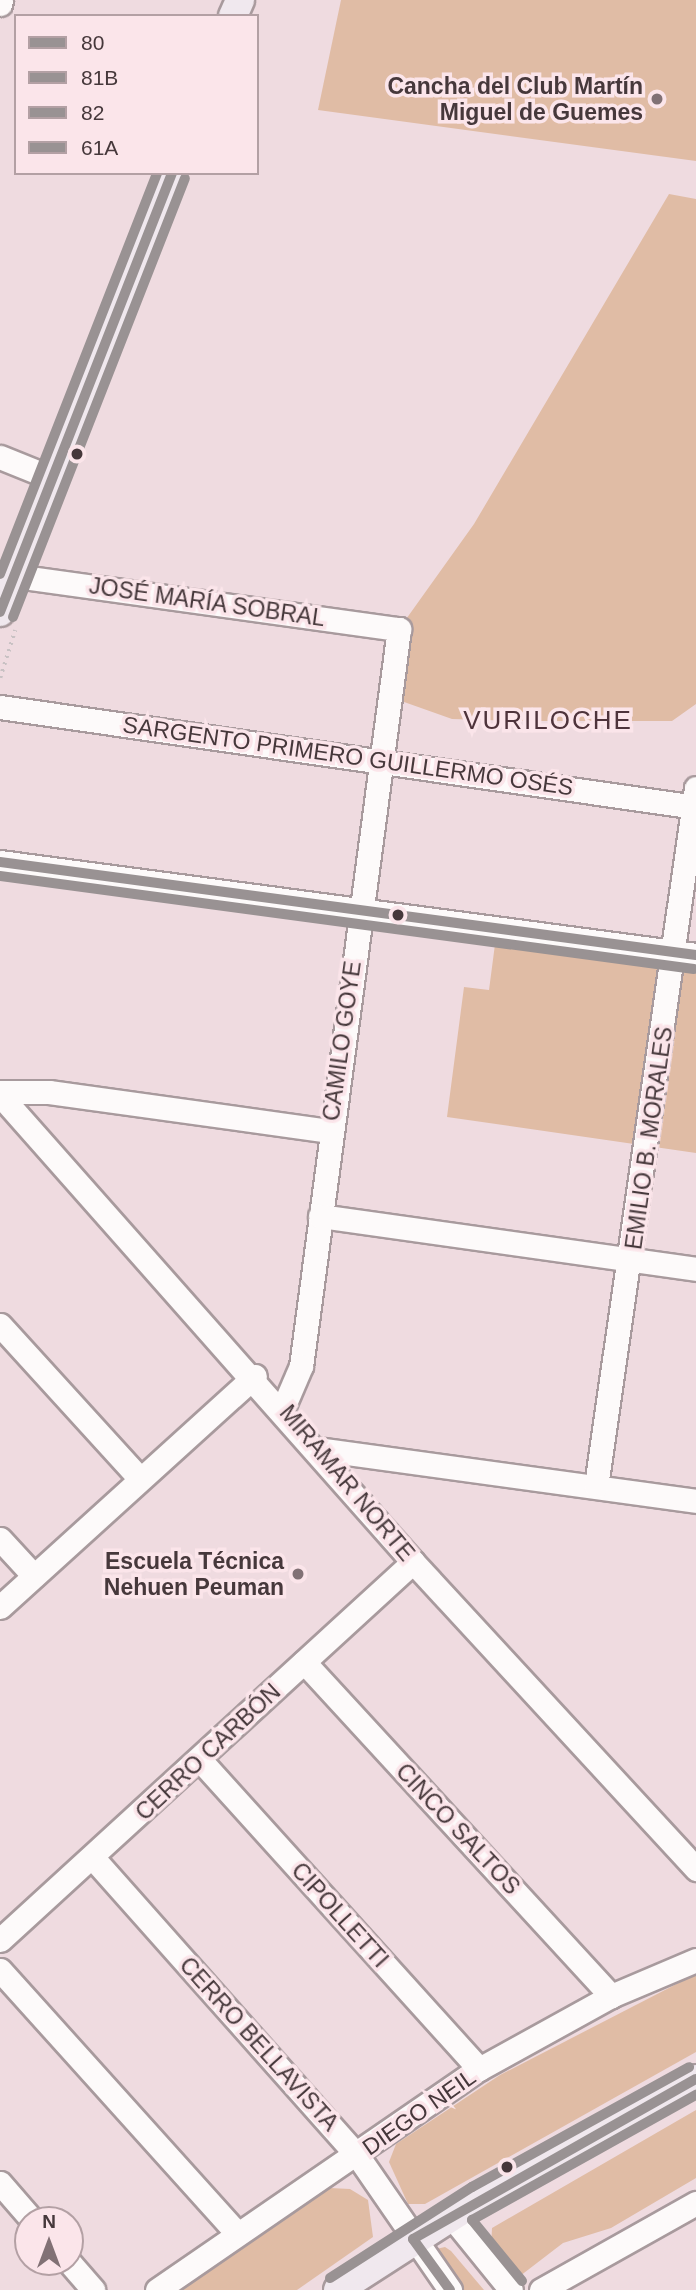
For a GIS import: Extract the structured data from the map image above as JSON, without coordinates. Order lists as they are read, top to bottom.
{
  "streets": {
    "street": [
      "JOSÉ MARÍA SOBRAL",
      "SARGENTO PRIMERO GUILLERMO OSÉS",
      "CAMILO GOYE",
      "EMILIO B. MORALES",
      "MIRAMAR NORTE",
      "CERRO CARBÓN",
      "CINCO SALTOS",
      "CIPOLLETTI",
      "CERRO BELLAVISTA",
      "DIEGO NEIL"
    ]
  },
  "crossings": [
    ["JOSÉ MARÍA SOBRAL", "CAMILO GOYE"],
    ["SARGENTO PRIMERO GUILLERMO OSÉS", "CAMILO GOYE"],
    ["SARGENTO PRIMERO GUILLERMO OSÉS", "EMILIO B. MORALES"],
    ["CAMILO GOYE", "MIRAMAR NORTE"],
    ["MIRAMAR NORTE", "CERRO CARBÓN"],
    ["CERRO CARBÓN", "CINCO SALTOS"],
    ["CERRO CARBÓN", "CIPOLLETTI"],
    ["CERRO CARBÓN", "CERRO BELLAVISTA"],
    ["CINCO SALTOS", "DIEGO NEIL"],
    ["CIPOLLETTI", "DIEGO NEIL"],
    ["CERRO BELLAVISTA", "DIEGO NEIL"]
  ],
  "districts": ["VURILOCHE"],
  "places": ["Cancha del Club Martín Miguel de Guemes", "Escuela Técnica Nehuen Peuman"],
  "lines": [
    "transit line 80",
    "transit line 82",
    "transit line 81B",
    "transit line 61A"
  ],
  "legend": [
    "80",
    "81B",
    "82",
    "61A"
  ],
  "north": "top"
}
